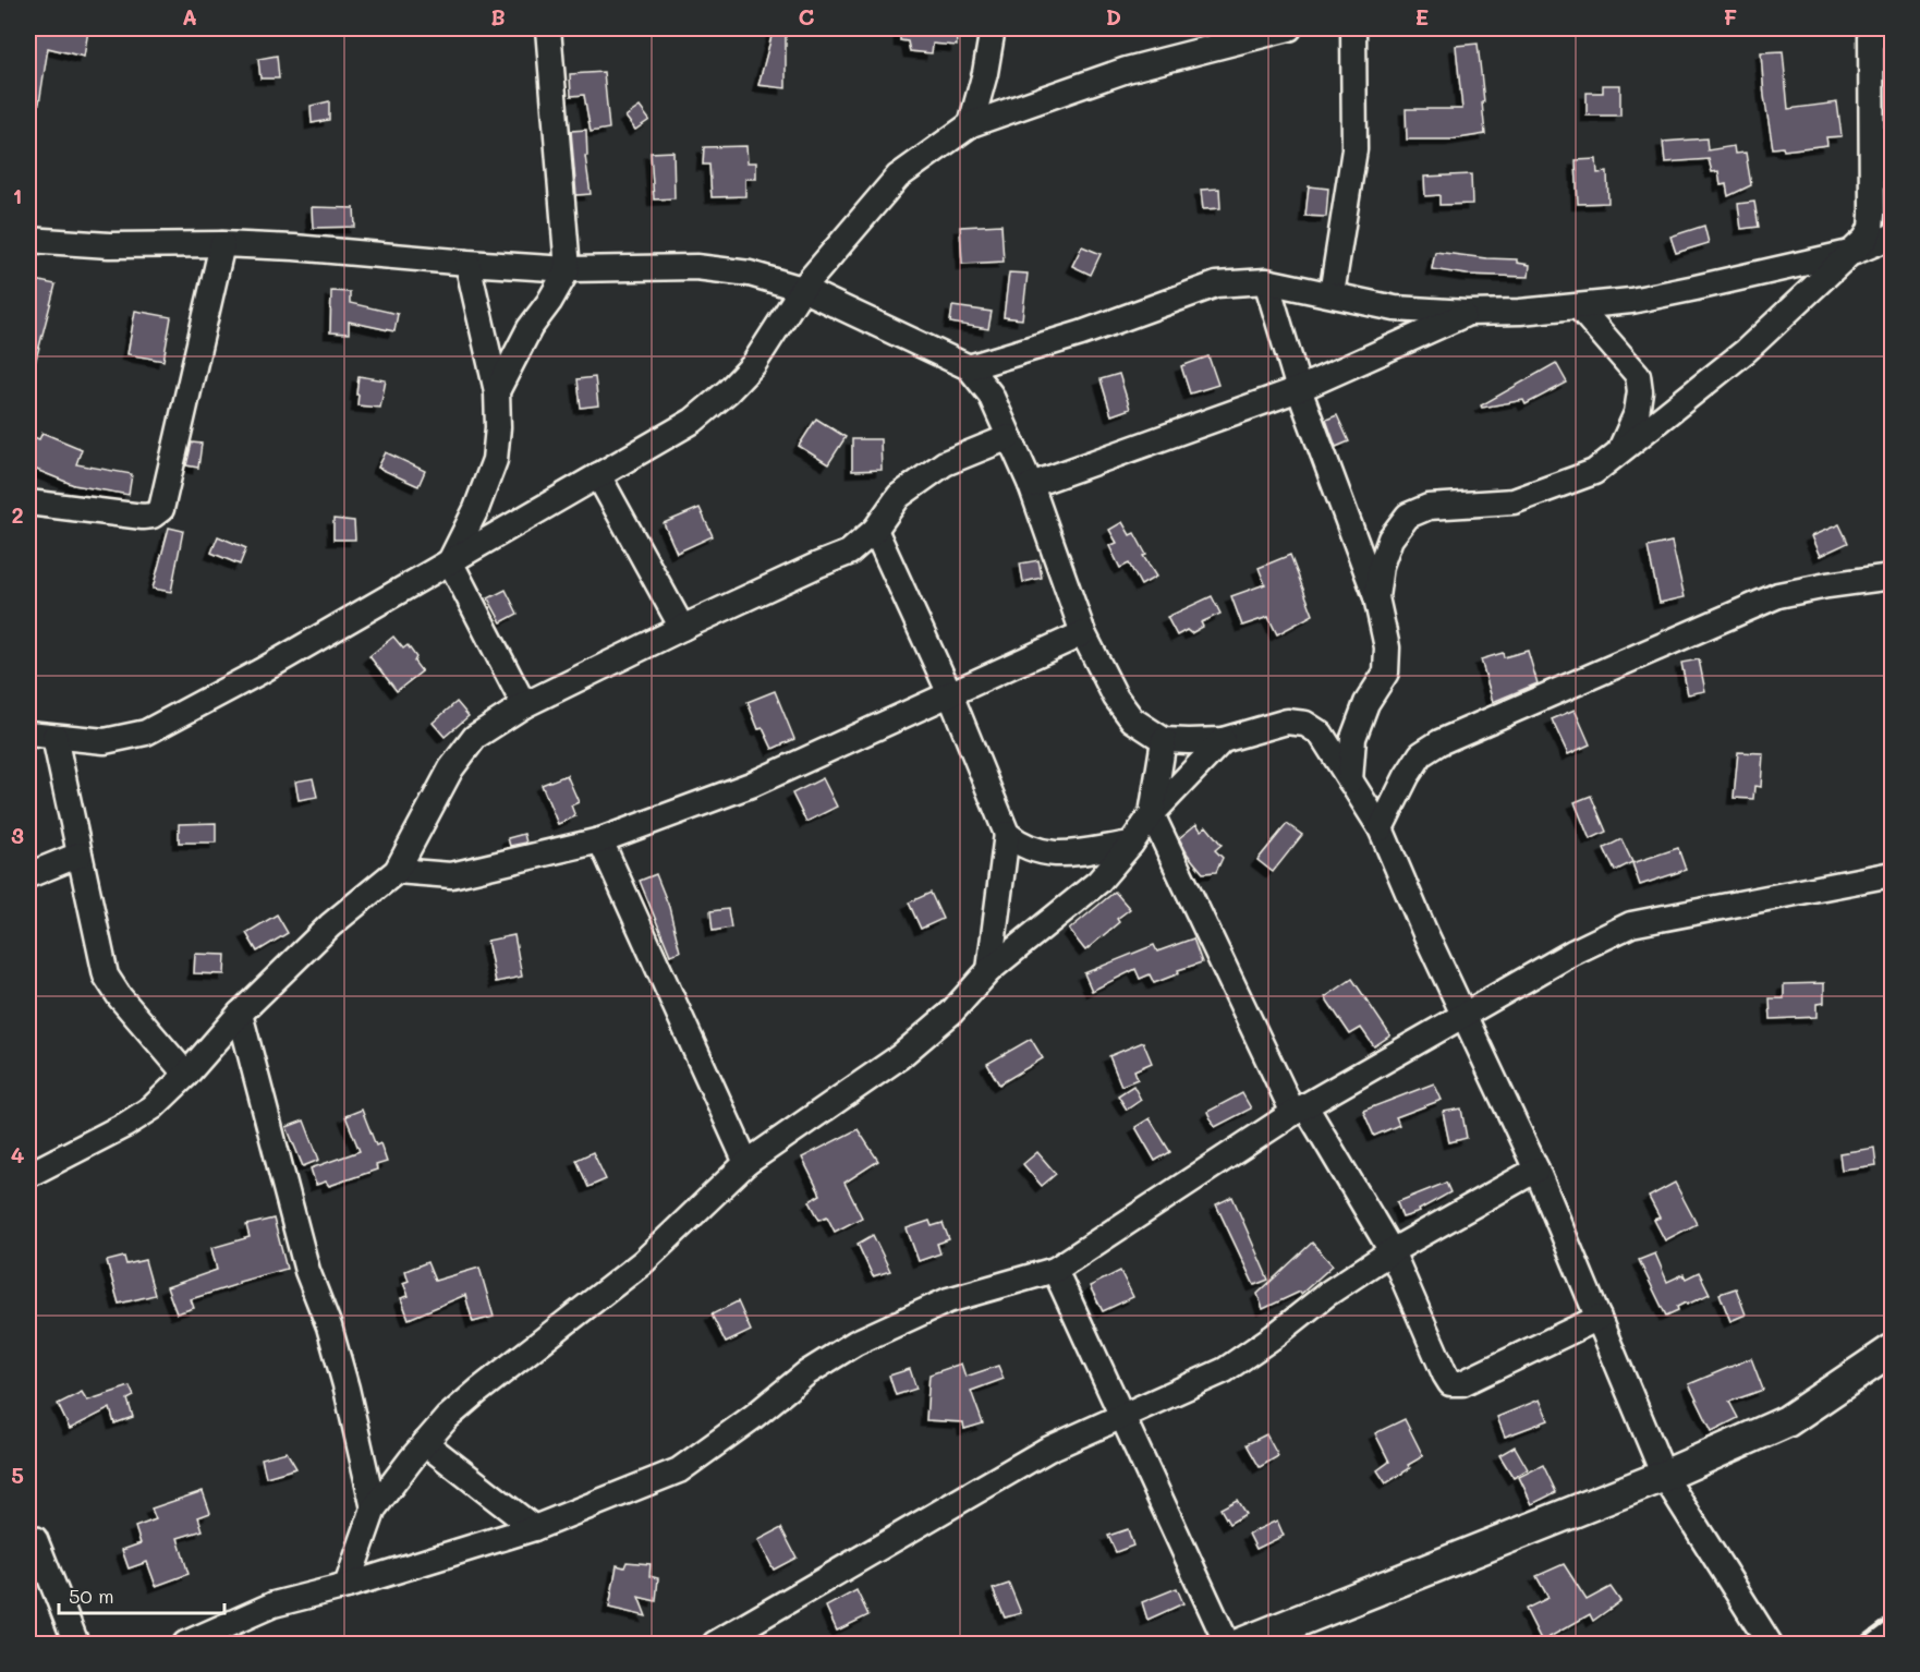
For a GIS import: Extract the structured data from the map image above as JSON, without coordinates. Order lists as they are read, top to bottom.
{
  "scale_bar": "50 m",
  "grid": {
    "columns": [
      "A",
      "B",
      "C",
      "D",
      "E",
      "F"
    ],
    "rows": [
      "1",
      "2",
      "3",
      "4",
      "5"
    ]
  }
}
